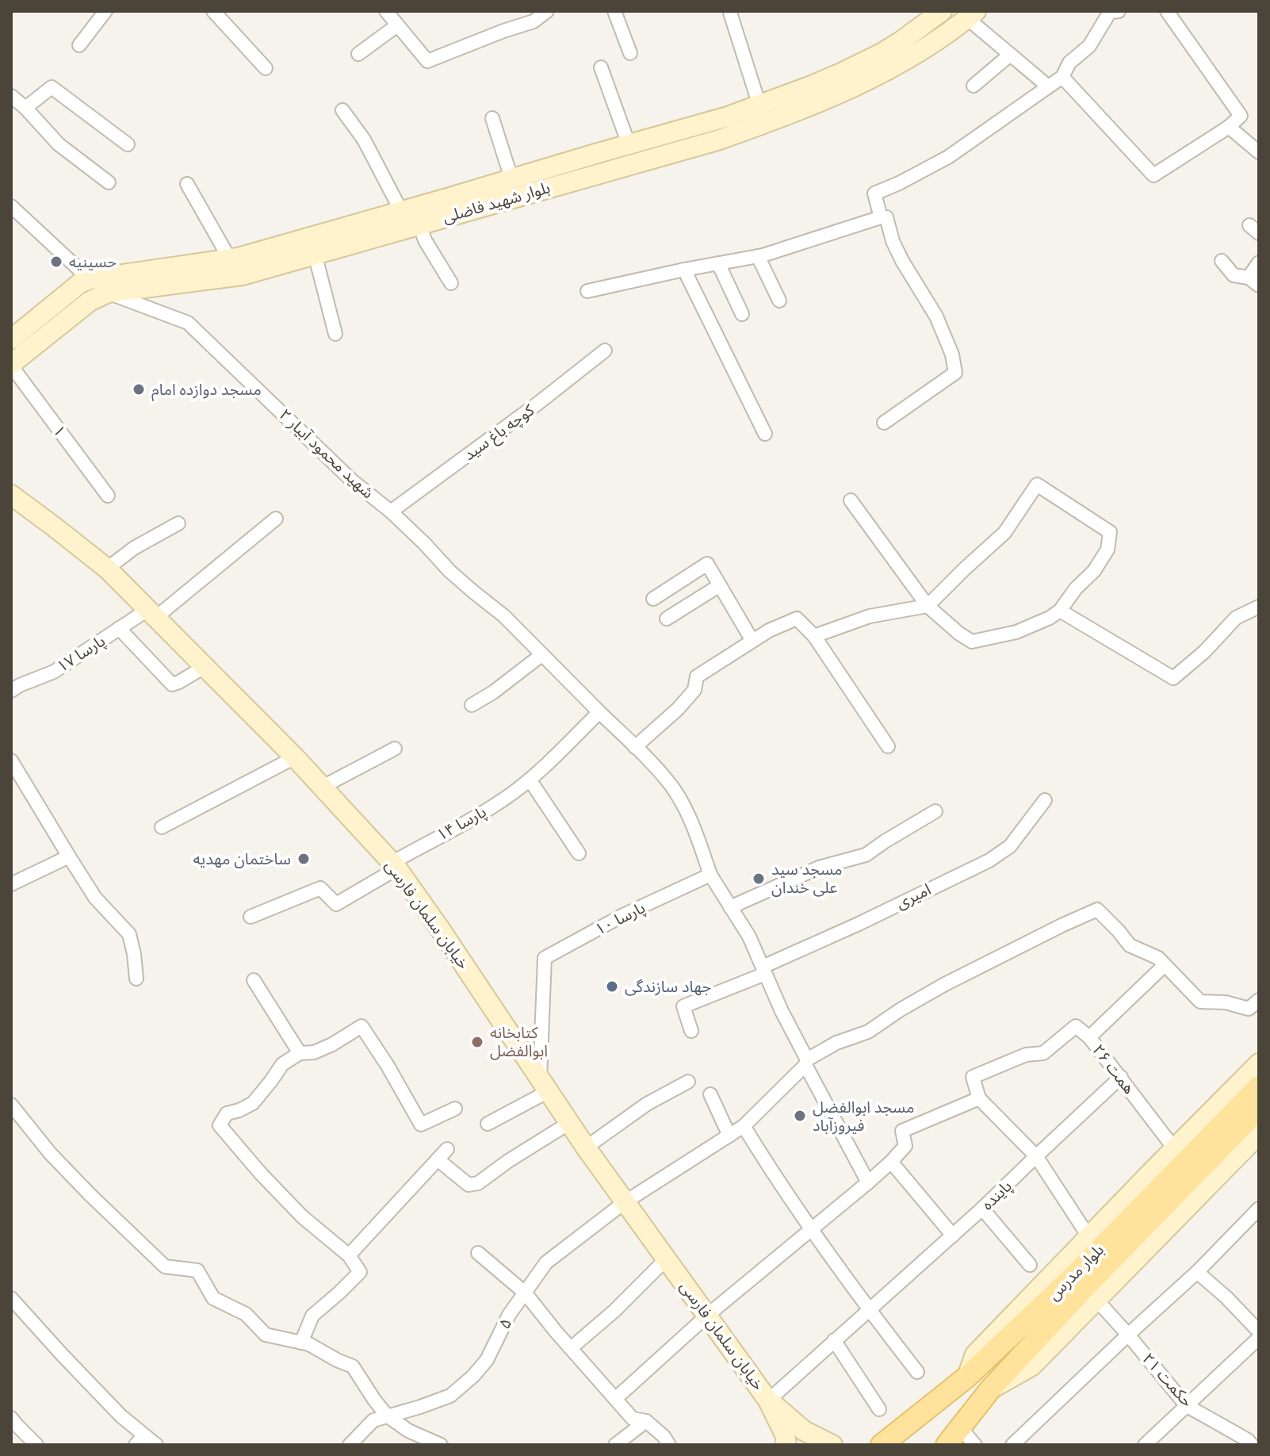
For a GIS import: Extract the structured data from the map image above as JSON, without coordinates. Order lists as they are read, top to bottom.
{
  "streets": {
    "main road": ["بلوار شهید فاضلی", "خیابان سلمان فارسی", "بلوار مدرس"],
    "street": [
      "۱",
      "کوچه باغ سید",
      "شهید محمود آبیار ۲",
      "پارسا ۱۷",
      "پارسا ۱۴",
      "امیری",
      "پارسا ۱۰",
      "همت ۲۶",
      "پاینده",
      "۵",
      "حکمت ۲۱"
    ]
  },
  "crossings": [
    ["بلوار شهید فاضلی", "۱"],
    ["بلوار شهید فاضلی", "شهید محمود آبیار ۲"],
    ["کوچه باغ سید", "شهید محمود آبیار ۲"],
    ["شهید محمود آبیار ۲", "پارسا ۱۴"],
    ["شهید محمود آبیار ۲", "پارسا ۱۰"],
    ["پارسا ۱۷", "خیابان سلمان فارسی"],
    ["پارسا ۱۴", "خیابان سلمان فارسی"],
    ["خیابان سلمان فارسی", "پارسا ۱۰"],
    ["خیابان سلمان فارسی", "پاینده"],
    ["خیابان سلمان فارسی", "۵"],
    ["همت ۲۶", "پاینده"]
  ],
  "places": [
    "حسینیه",
    "مسجد دوازده امام",
    "ساختمان مهدیه",
    "مسجد سید علی خندان",
    "جهاد سازندگی",
    "کتابخانه ابوالفضل",
    "مسجد ابوالفضل فیروزآباد"
  ]
}
